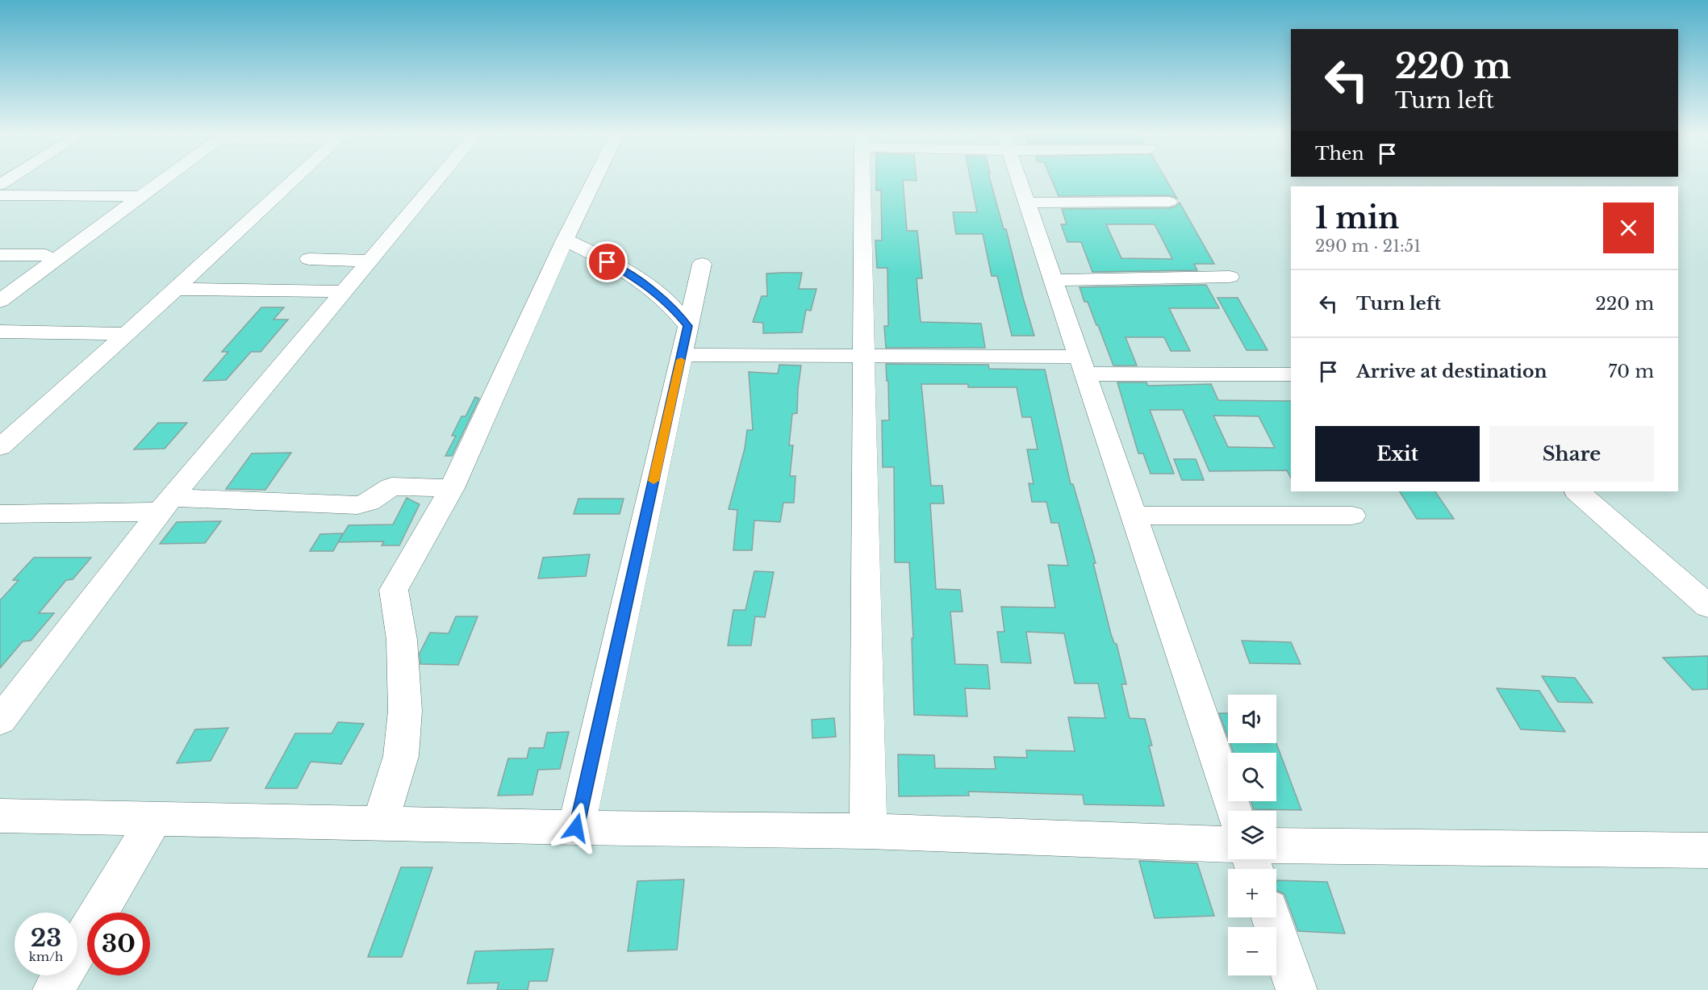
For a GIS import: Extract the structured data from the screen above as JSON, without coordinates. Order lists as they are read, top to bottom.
{
  "page": {
    "turn": ["220 m", "Turn left"],
    "then": "Then",
    "heading": ["1 min", "290 m · 21:51"],
    "list": [
      {
        "name": "Turn left",
        "value": "220 m"
      },
      {
        "name": "Arrive at destination",
        "value": "70 m"
      }
    ],
    "buttons": ["Exit", "Share"],
    "map_buttons": ["+", "−"],
    "speed": "23 km/h",
    "limit": "30"
  }
}
